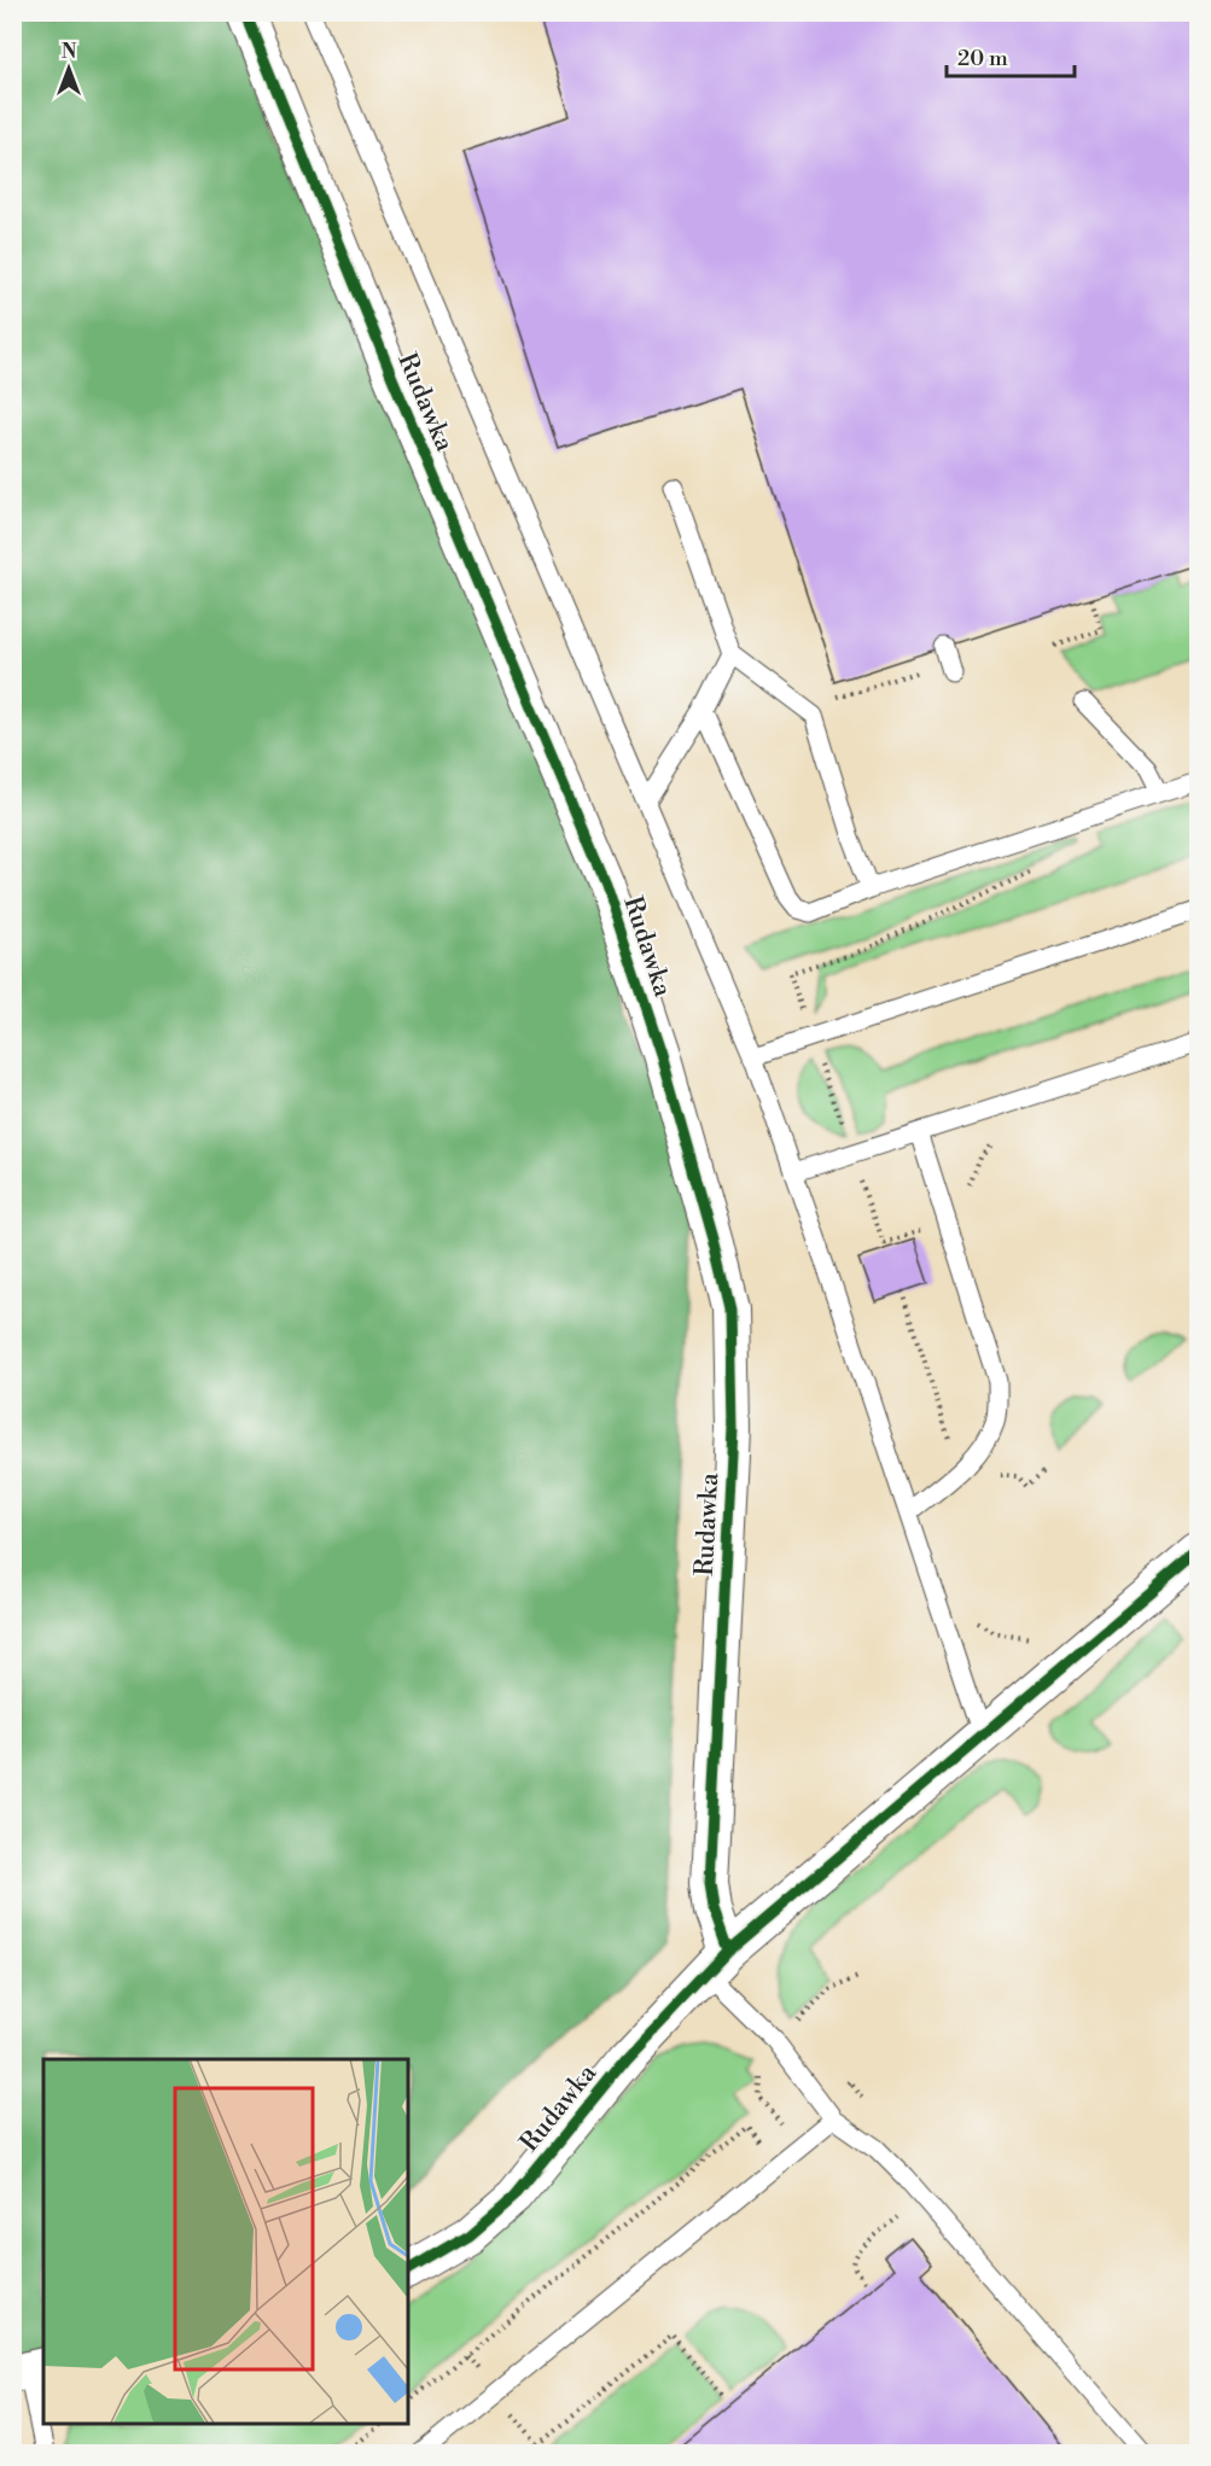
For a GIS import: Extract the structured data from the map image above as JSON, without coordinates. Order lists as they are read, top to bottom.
{
  "streets": {
    "street": ["Rudawka"]
  },
  "scale_bar": "20 m",
  "north": "top"
}
